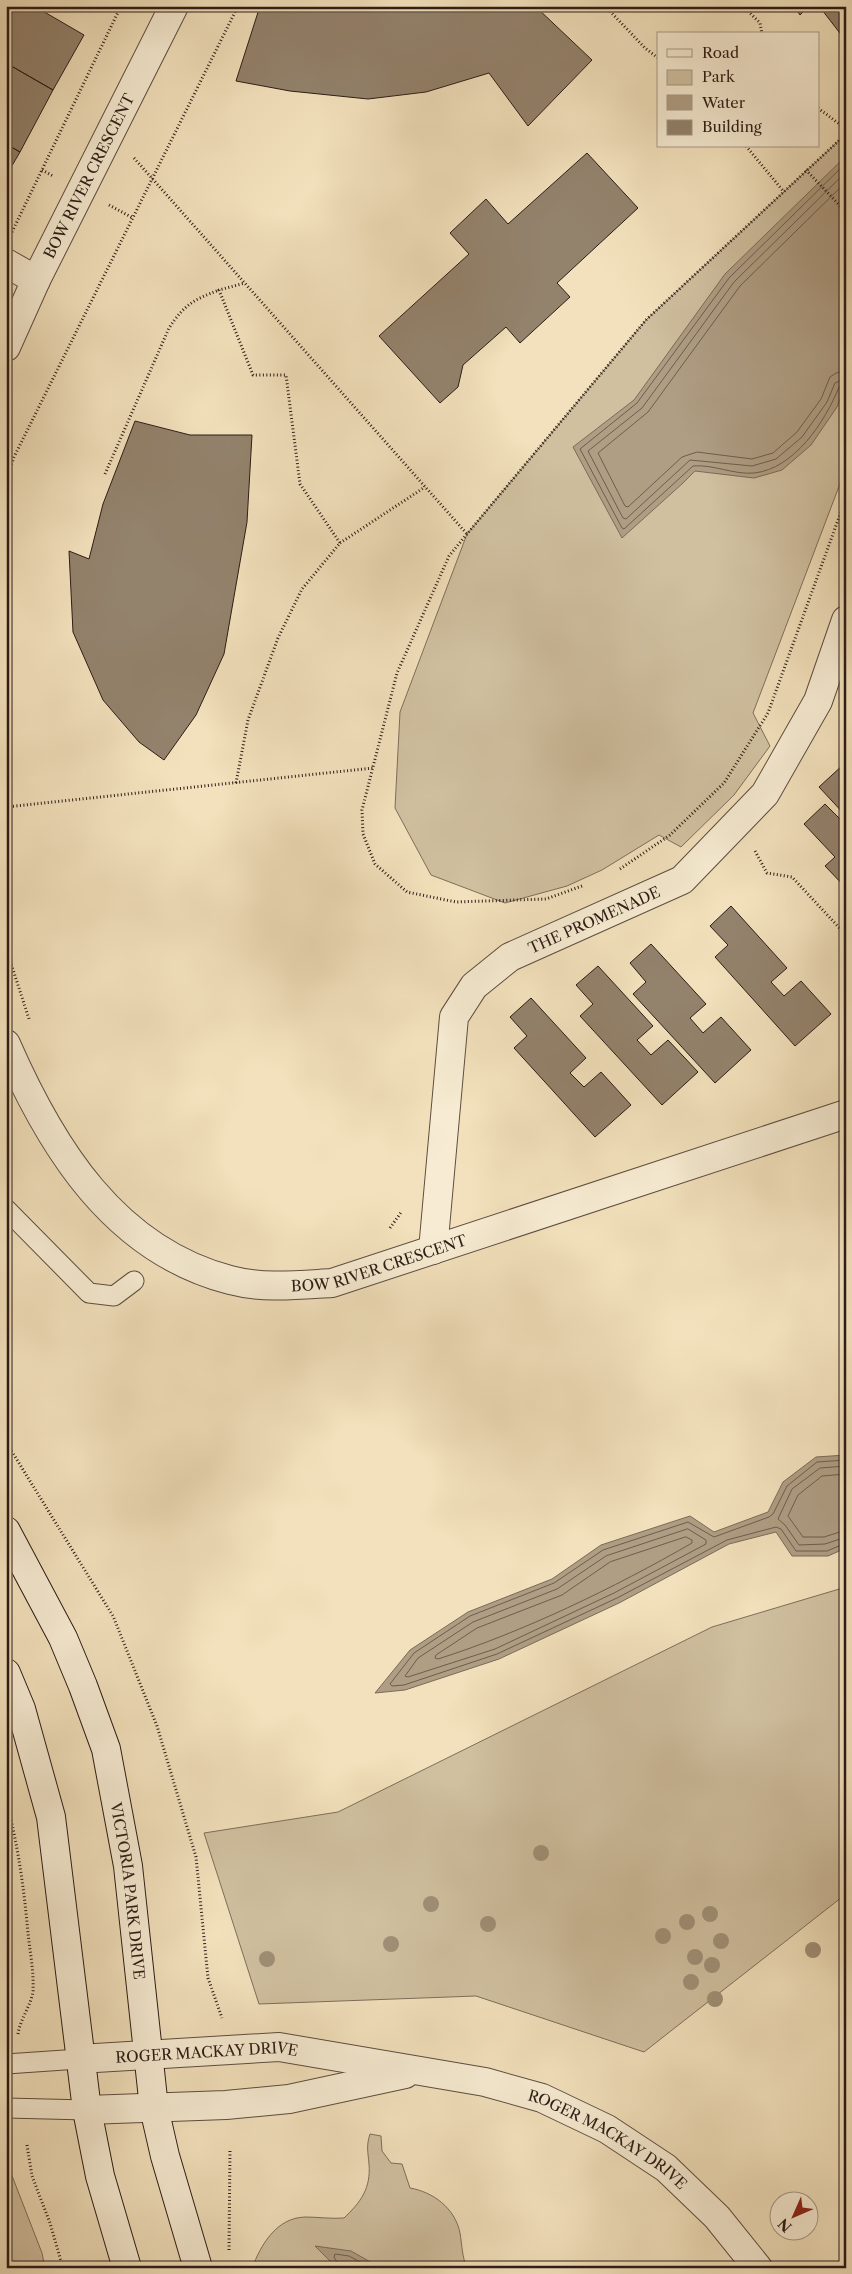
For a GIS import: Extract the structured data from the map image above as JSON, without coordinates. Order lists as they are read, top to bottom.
{
  "streets": {
    "street": [
      "BOW RIVER CRESCENT",
      "THE PROMENADE",
      "VICTORIA PARK DRIVE",
      "ROGER MACKAY DRIVE"
    ]
  },
  "crossings": [
    ["BOW RIVER CRESCENT", "THE PROMENADE"],
    ["VICTORIA PARK DRIVE", "ROGER MACKAY DRIVE"]
  ],
  "legend": [
    "Road",
    "Park",
    "Water",
    "Building"
  ],
  "north": "bottom left"
}
